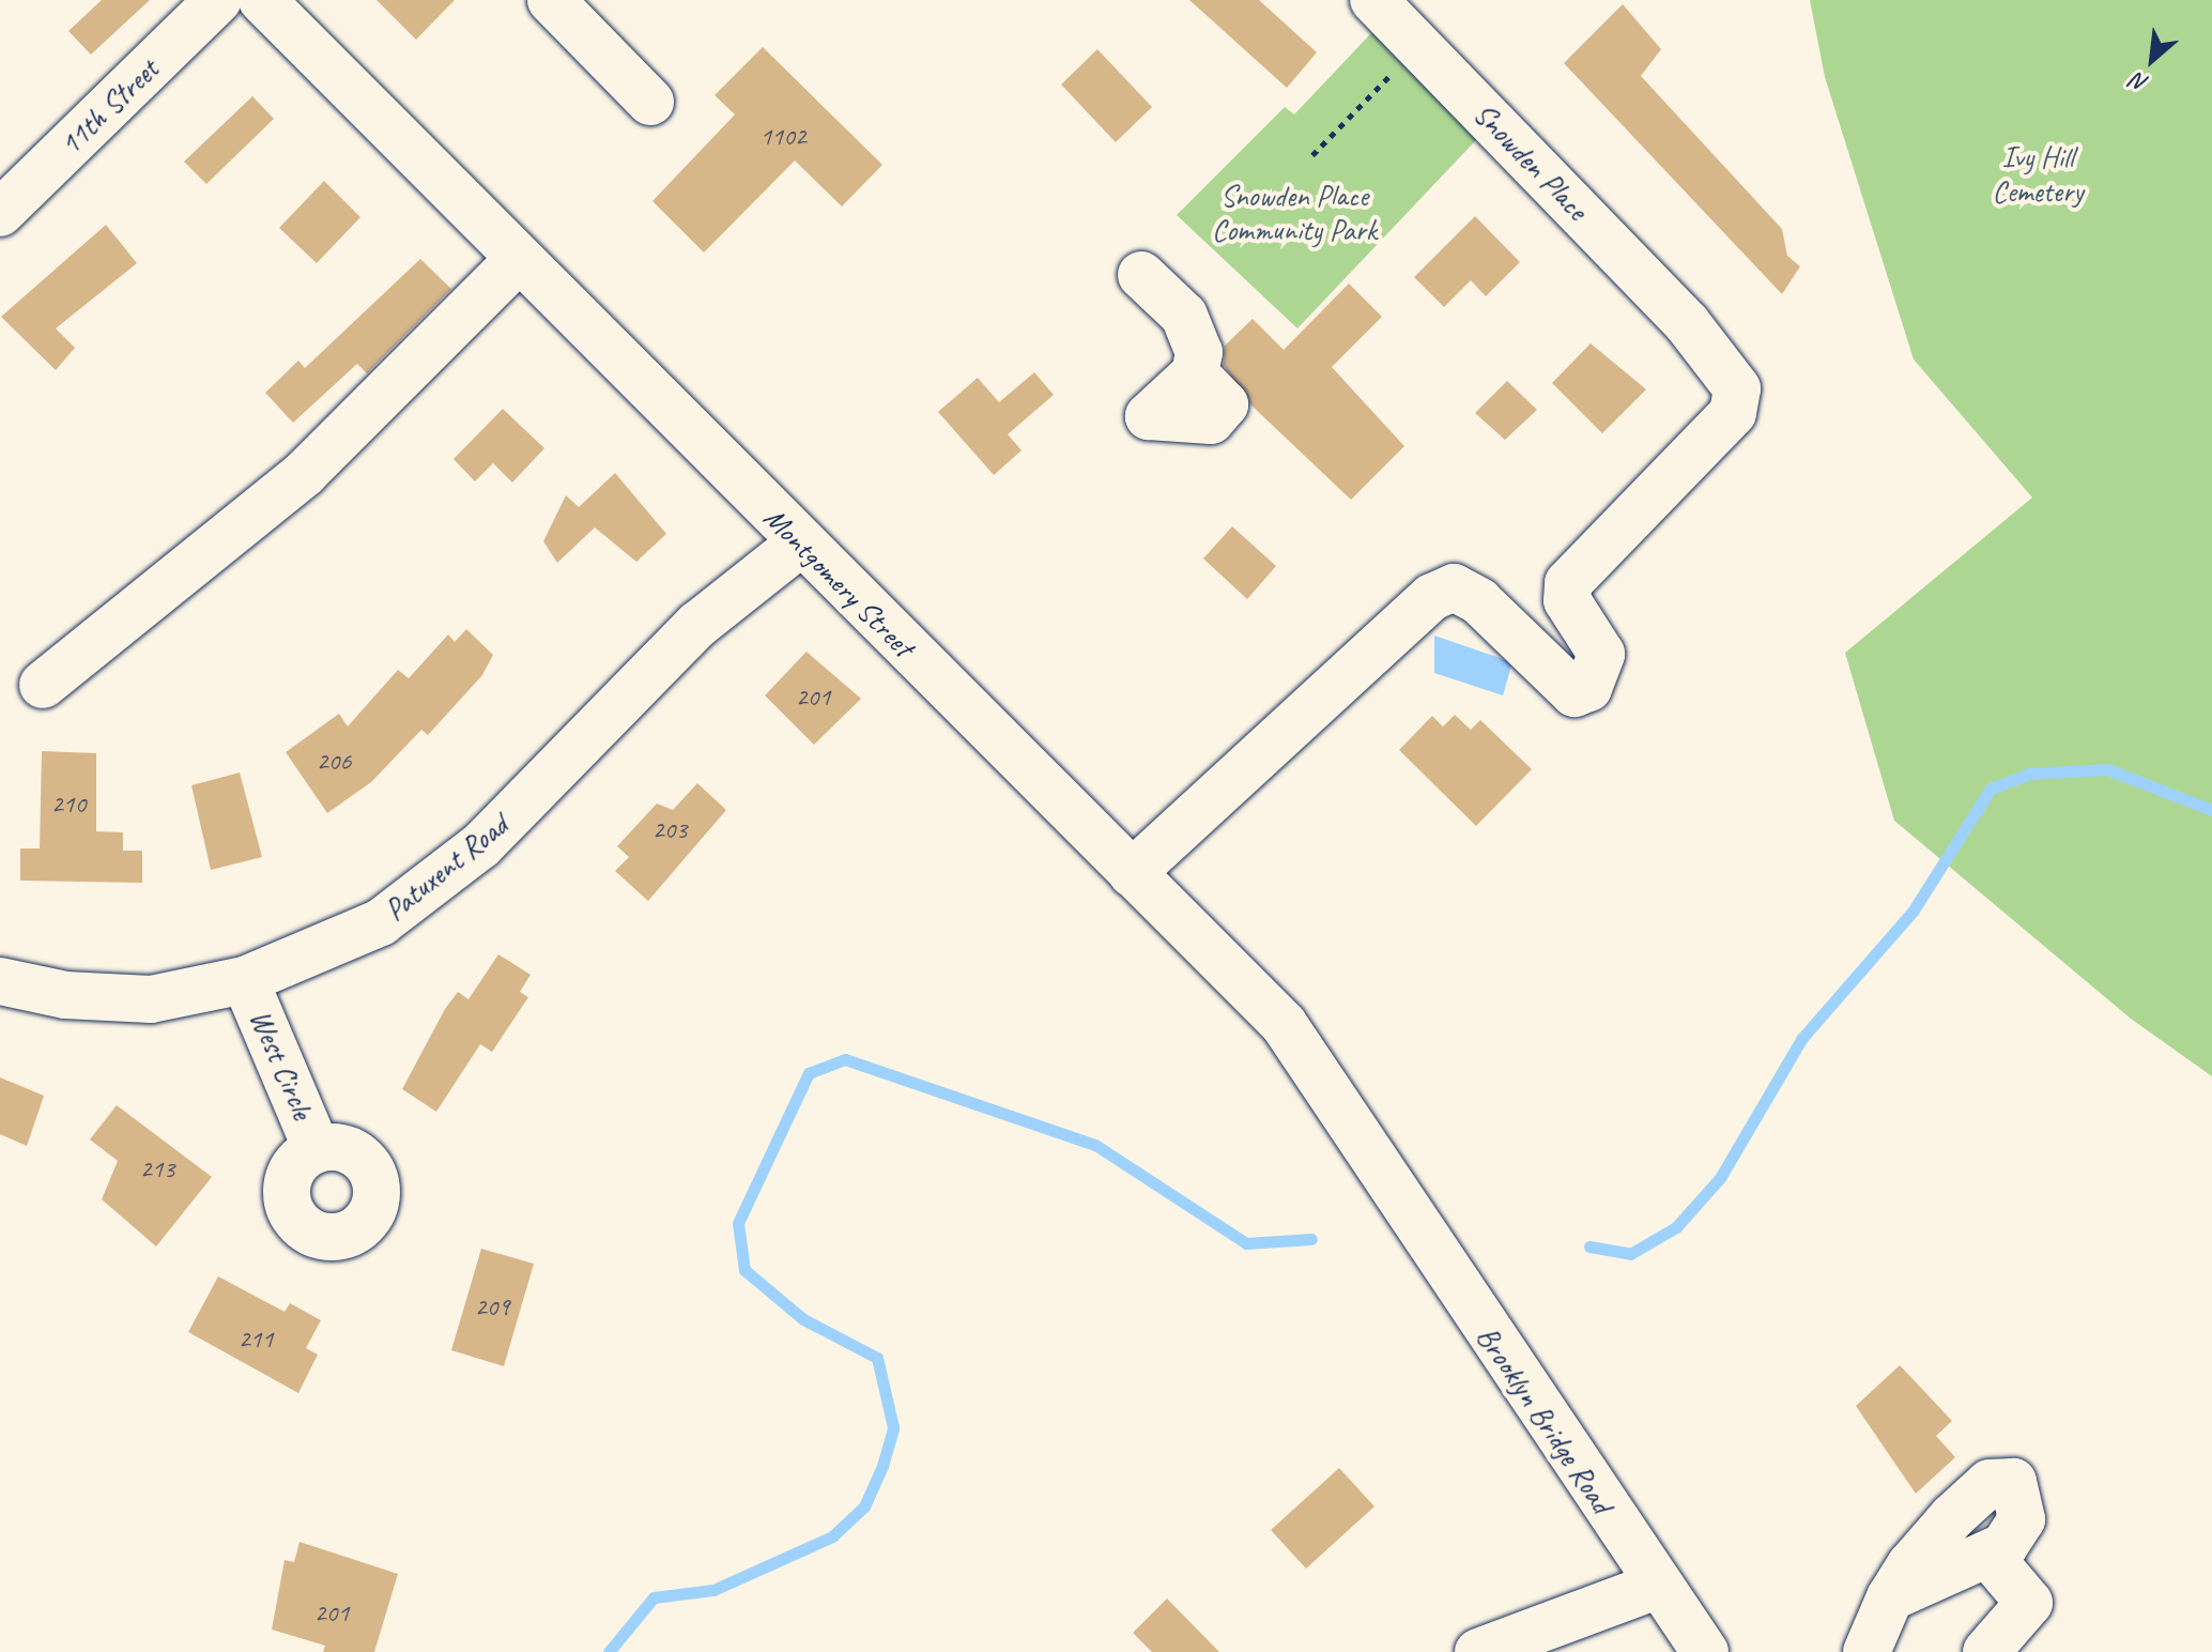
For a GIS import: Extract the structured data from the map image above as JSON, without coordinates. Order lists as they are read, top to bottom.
{
  "streets": {
    "street": [
      "11th Street",
      "Snowden Place",
      "Montgomery Street",
      "Patuxent Road",
      "West Circle",
      "Brooklyn Bridge Road"
    ]
  },
  "crossings": [
    ["Snowden Place", "Montgomery Street"],
    ["Montgomery Street", "Patuxent Road"],
    ["Montgomery Street", "Brooklyn Bridge Road"],
    ["Patuxent Road", "West Circle"]
  ],
  "parks": ["Ivy Hill Cemetery", "Snowden Place Community Park"],
  "house_numbers": [
    "1102",
    "201",
    "206",
    "210",
    "203",
    "213",
    "209",
    "211",
    "201"
  ],
  "north": "bottom left"
}
